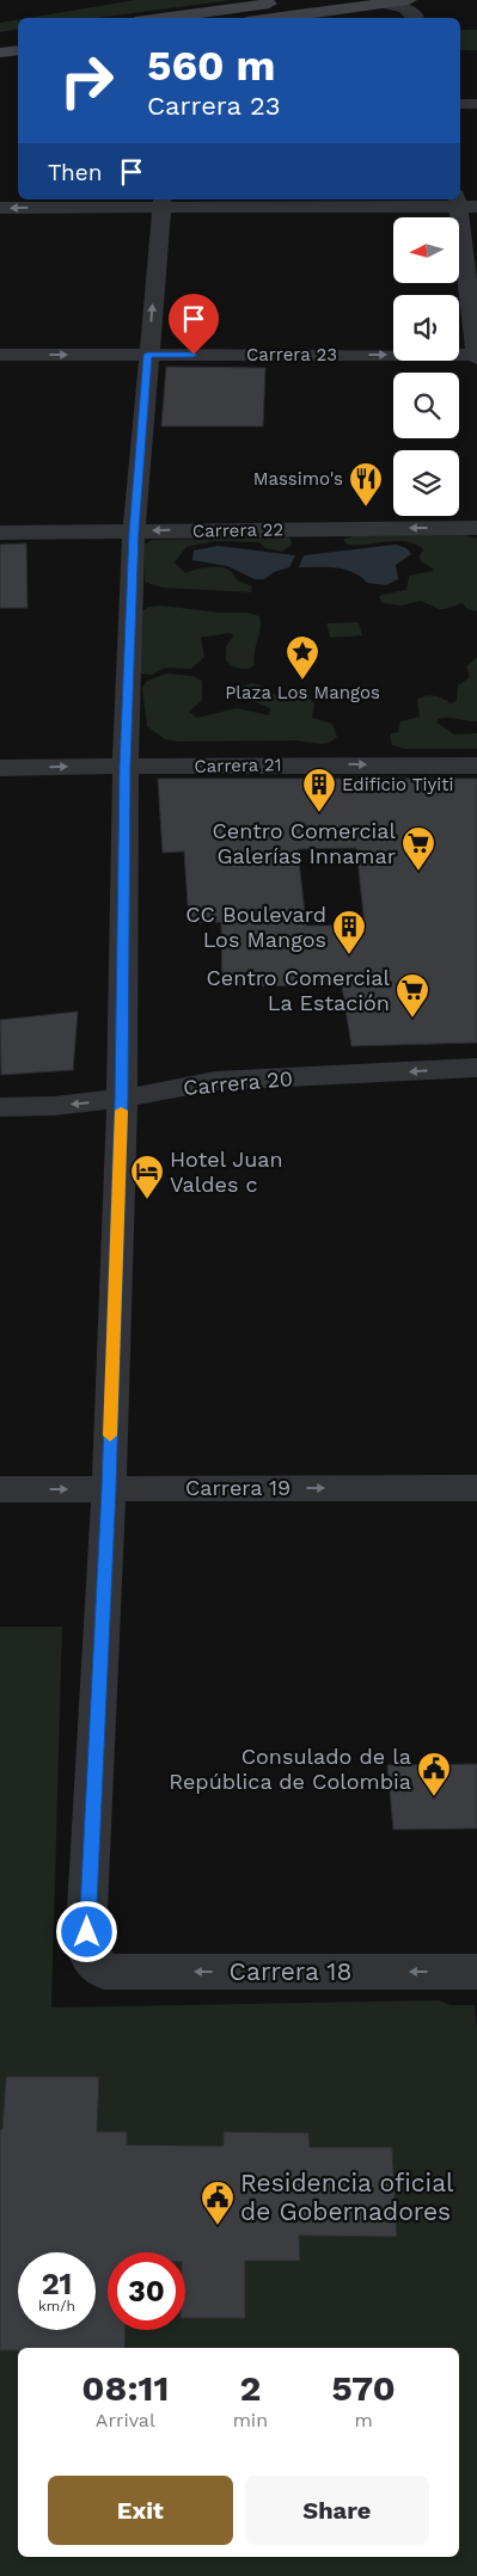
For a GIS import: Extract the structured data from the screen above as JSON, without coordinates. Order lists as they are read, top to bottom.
{
  "streets": {
    "street": [
      "Carrera 23",
      "Carrera 22",
      "Carrera 21",
      "Carrera 20",
      "Carrera 19",
      "Carrera 18"
    ]
  },
  "crossings": [
    ["Carrera 19", "Carrera 18"]
  ],
  "one_way": [
    "Carrera 22",
    "Carrera 21",
    "Carrera 20",
    "Carrera 19"
  ],
  "places": {
    "restaurant": ["Massimo's"],
    "place": ["Plaza Los Mangos"],
    "building": ["Edificio Tiyiti", "CC Boulevard Los Mangos"],
    "supermarket": ["Centro Comercial Galerías Innamar", "Centro Comercial La Estación"],
    "hotel": ["Hotel Juan Valdes c"],
    "public building": ["Consulado de la República de Colombia", "Residencia oficial de Gobernadores"]
  },
  "north": "left",
  "page": {
    "turn": ["560 m", "Carrera 23"],
    "then": "Then",
    "speed": "21 km/h",
    "limit": "30",
    "eta": [
      "08:11",
      "Arrival",
      "2",
      "min",
      "570",
      "m"
    ],
    "buttons": ["Exit", "Share"]
  }
}
